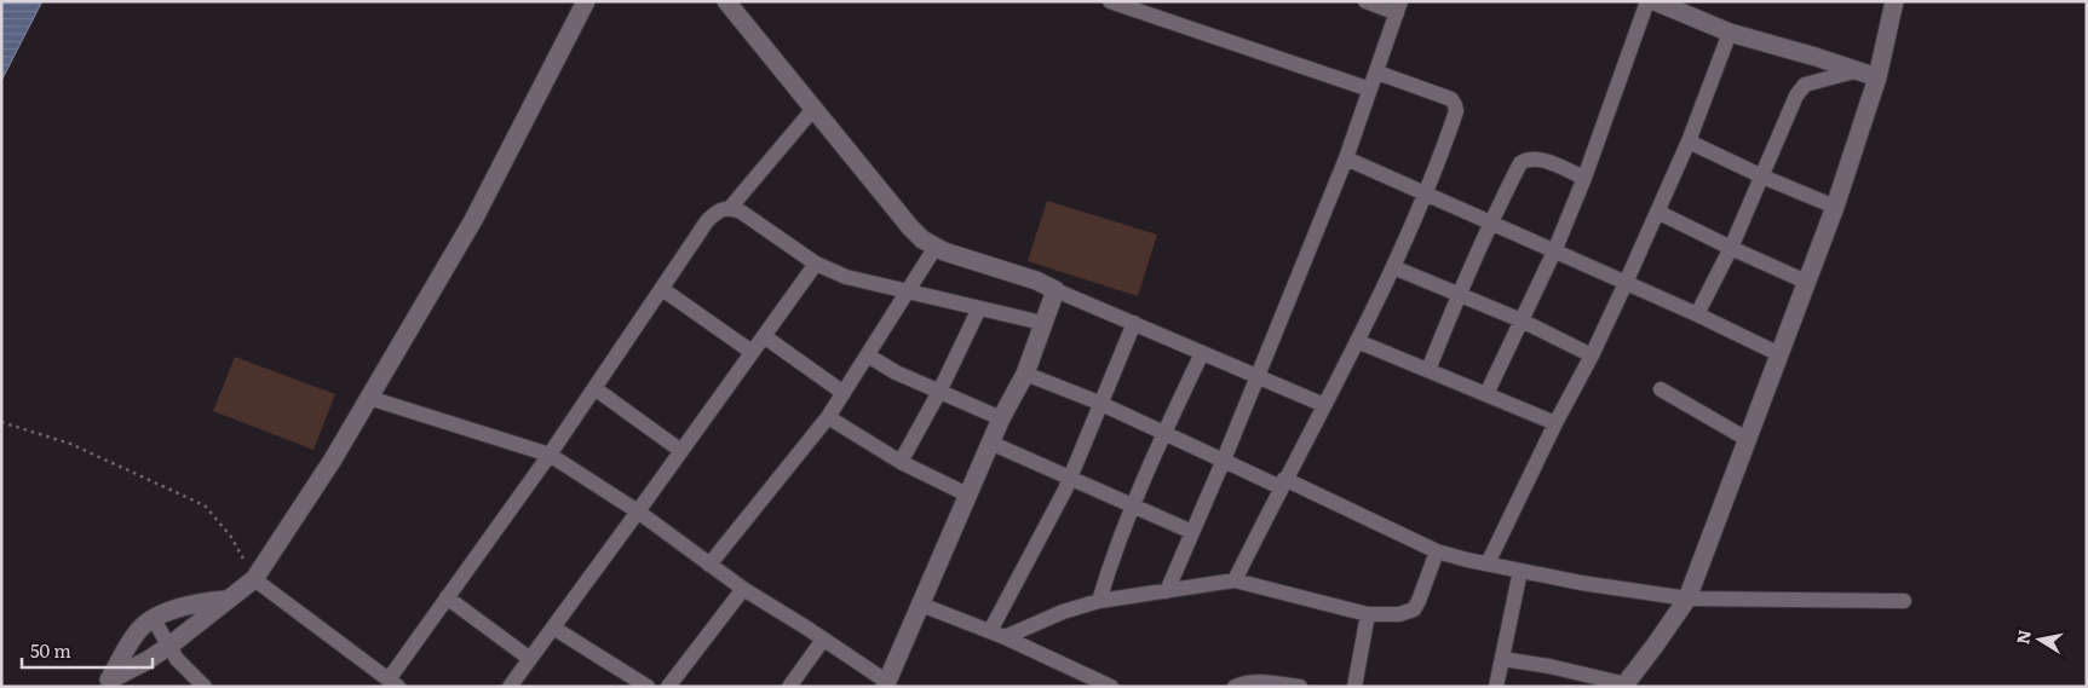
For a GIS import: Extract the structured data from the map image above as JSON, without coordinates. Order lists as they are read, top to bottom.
{
  "scale_bar": "50 m",
  "north": "left"
}
